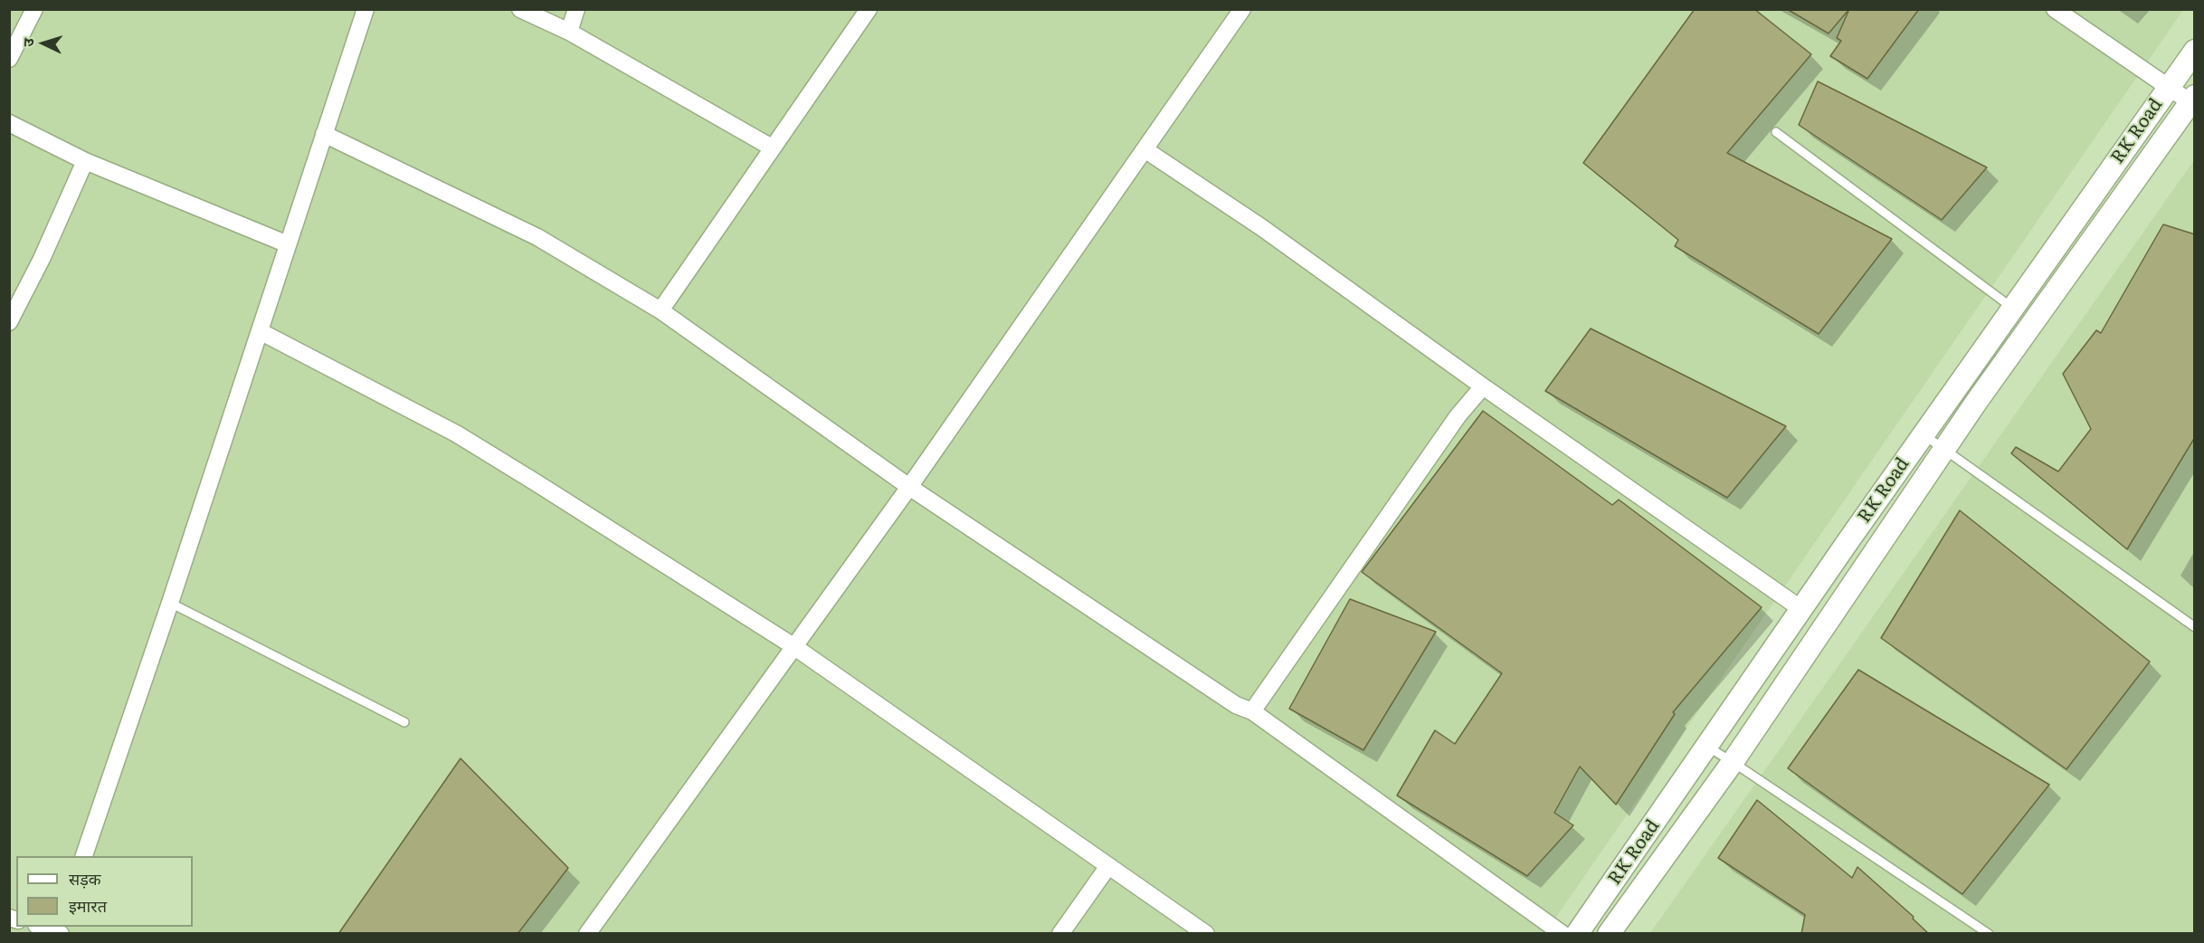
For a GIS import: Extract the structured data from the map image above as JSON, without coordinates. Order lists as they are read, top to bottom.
{
  "streets": {
    "street": ["RK Road"]
  },
  "legend": ["सड़क", "इमारत"],
  "north": "left"
}
